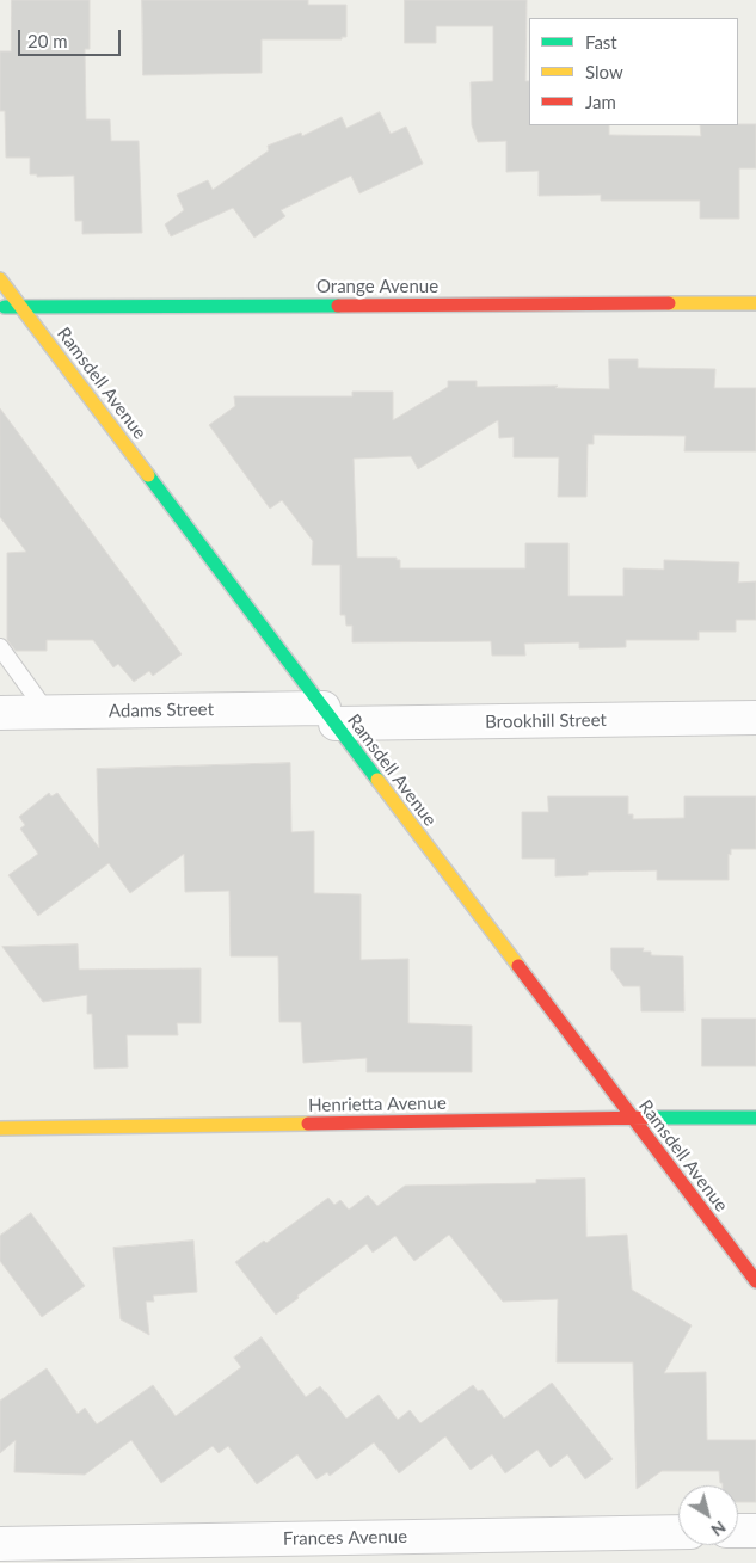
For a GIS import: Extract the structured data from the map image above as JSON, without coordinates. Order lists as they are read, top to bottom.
{
  "streets": {
    "street": [
      "Orange Avenue",
      "Ramsdell Avenue",
      "Adams Street",
      "Brookhill Street",
      "Henrietta Avenue",
      "Frances Avenue"
    ]
  },
  "crossings": [
    ["Orange Avenue", "Ramsdell Avenue"],
    ["Ramsdell Avenue", "Adams Street"],
    ["Ramsdell Avenue", "Brookhill Street"],
    ["Ramsdell Avenue", "Henrietta Avenue"],
    ["Adams Street", "Brookhill Street"]
  ],
  "legend": ["Fast", "Slow", "Jam"],
  "scale_bar": "20 m",
  "north": "bottom right"
}
